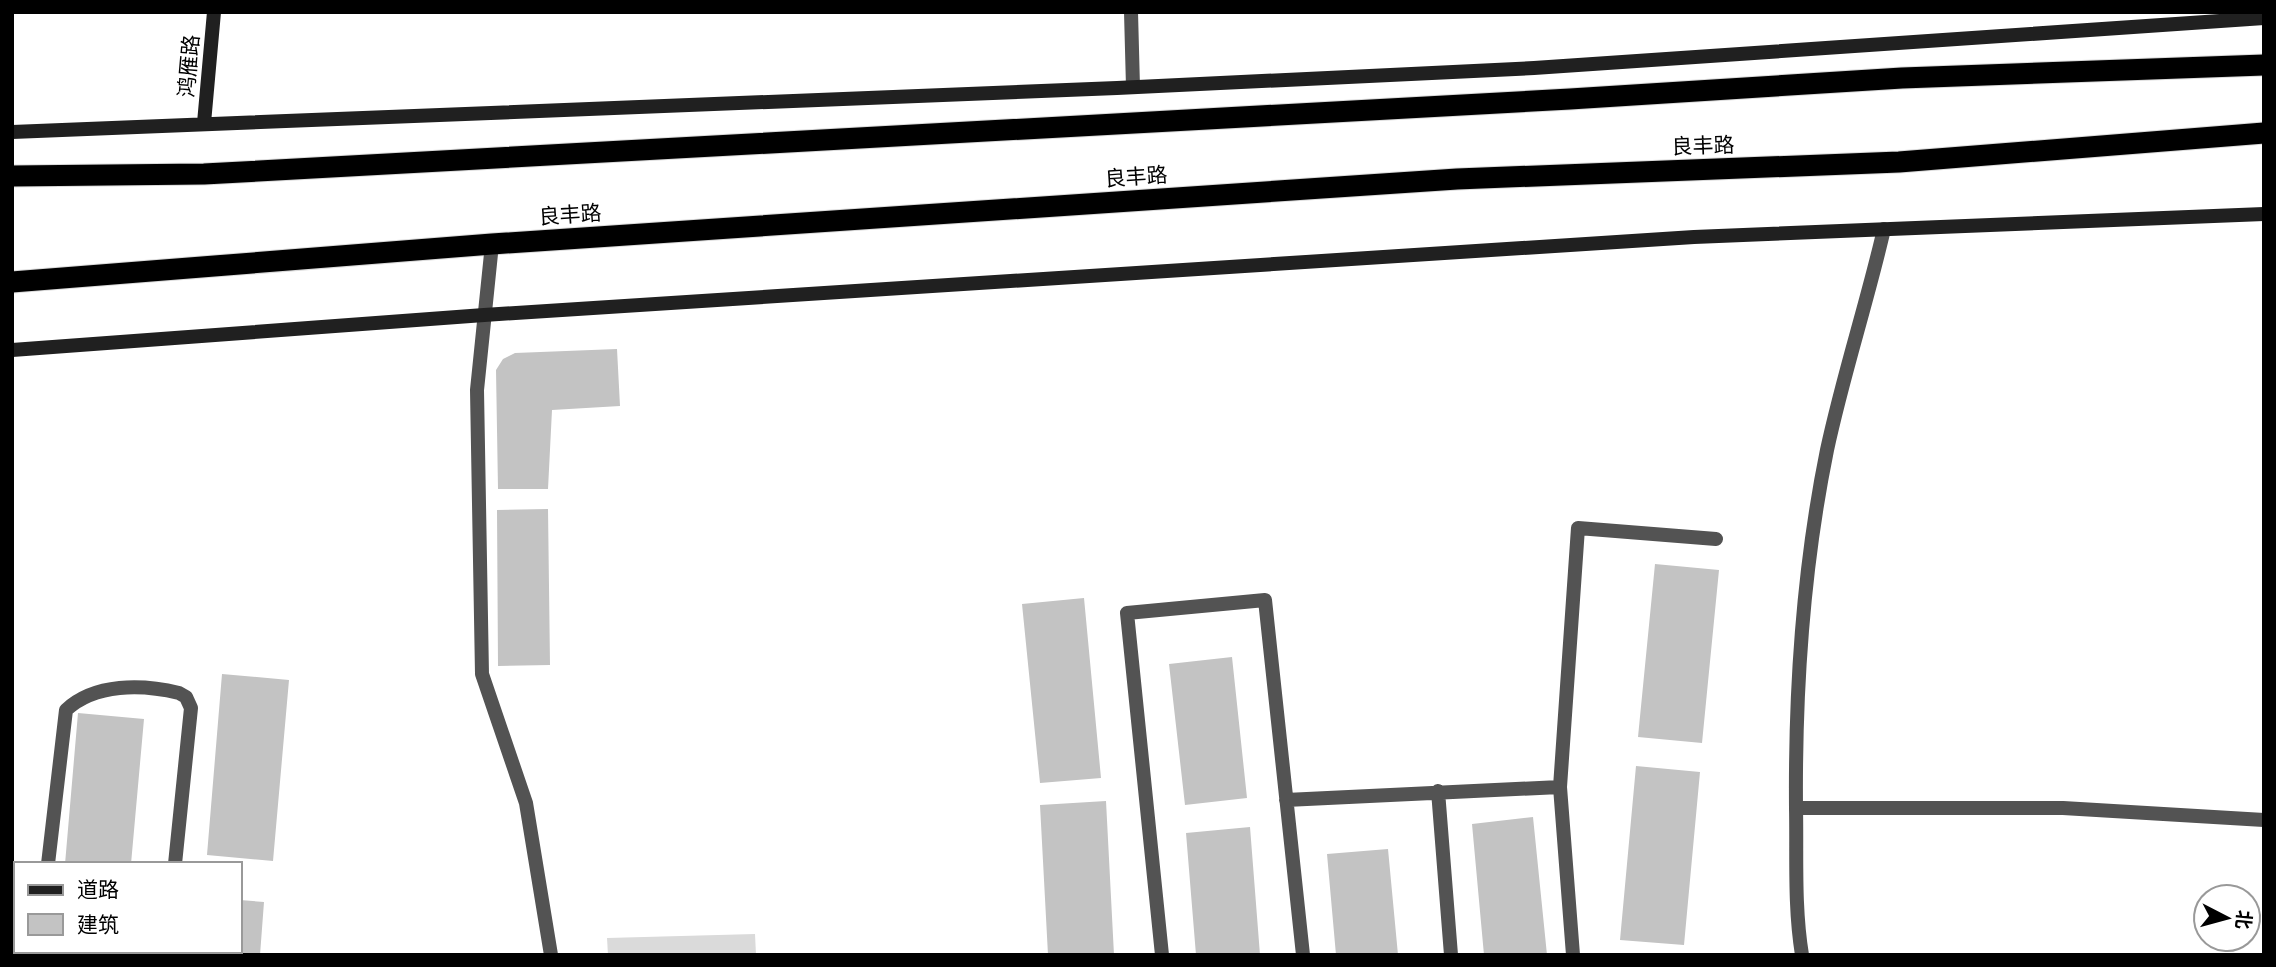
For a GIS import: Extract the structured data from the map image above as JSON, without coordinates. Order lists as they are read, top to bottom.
{
  "streets": {
    "highway": ["良丰路"],
    "street": ["鸿雁路"]
  },
  "legend": ["道路", "建筑"],
  "north": "right"
}
